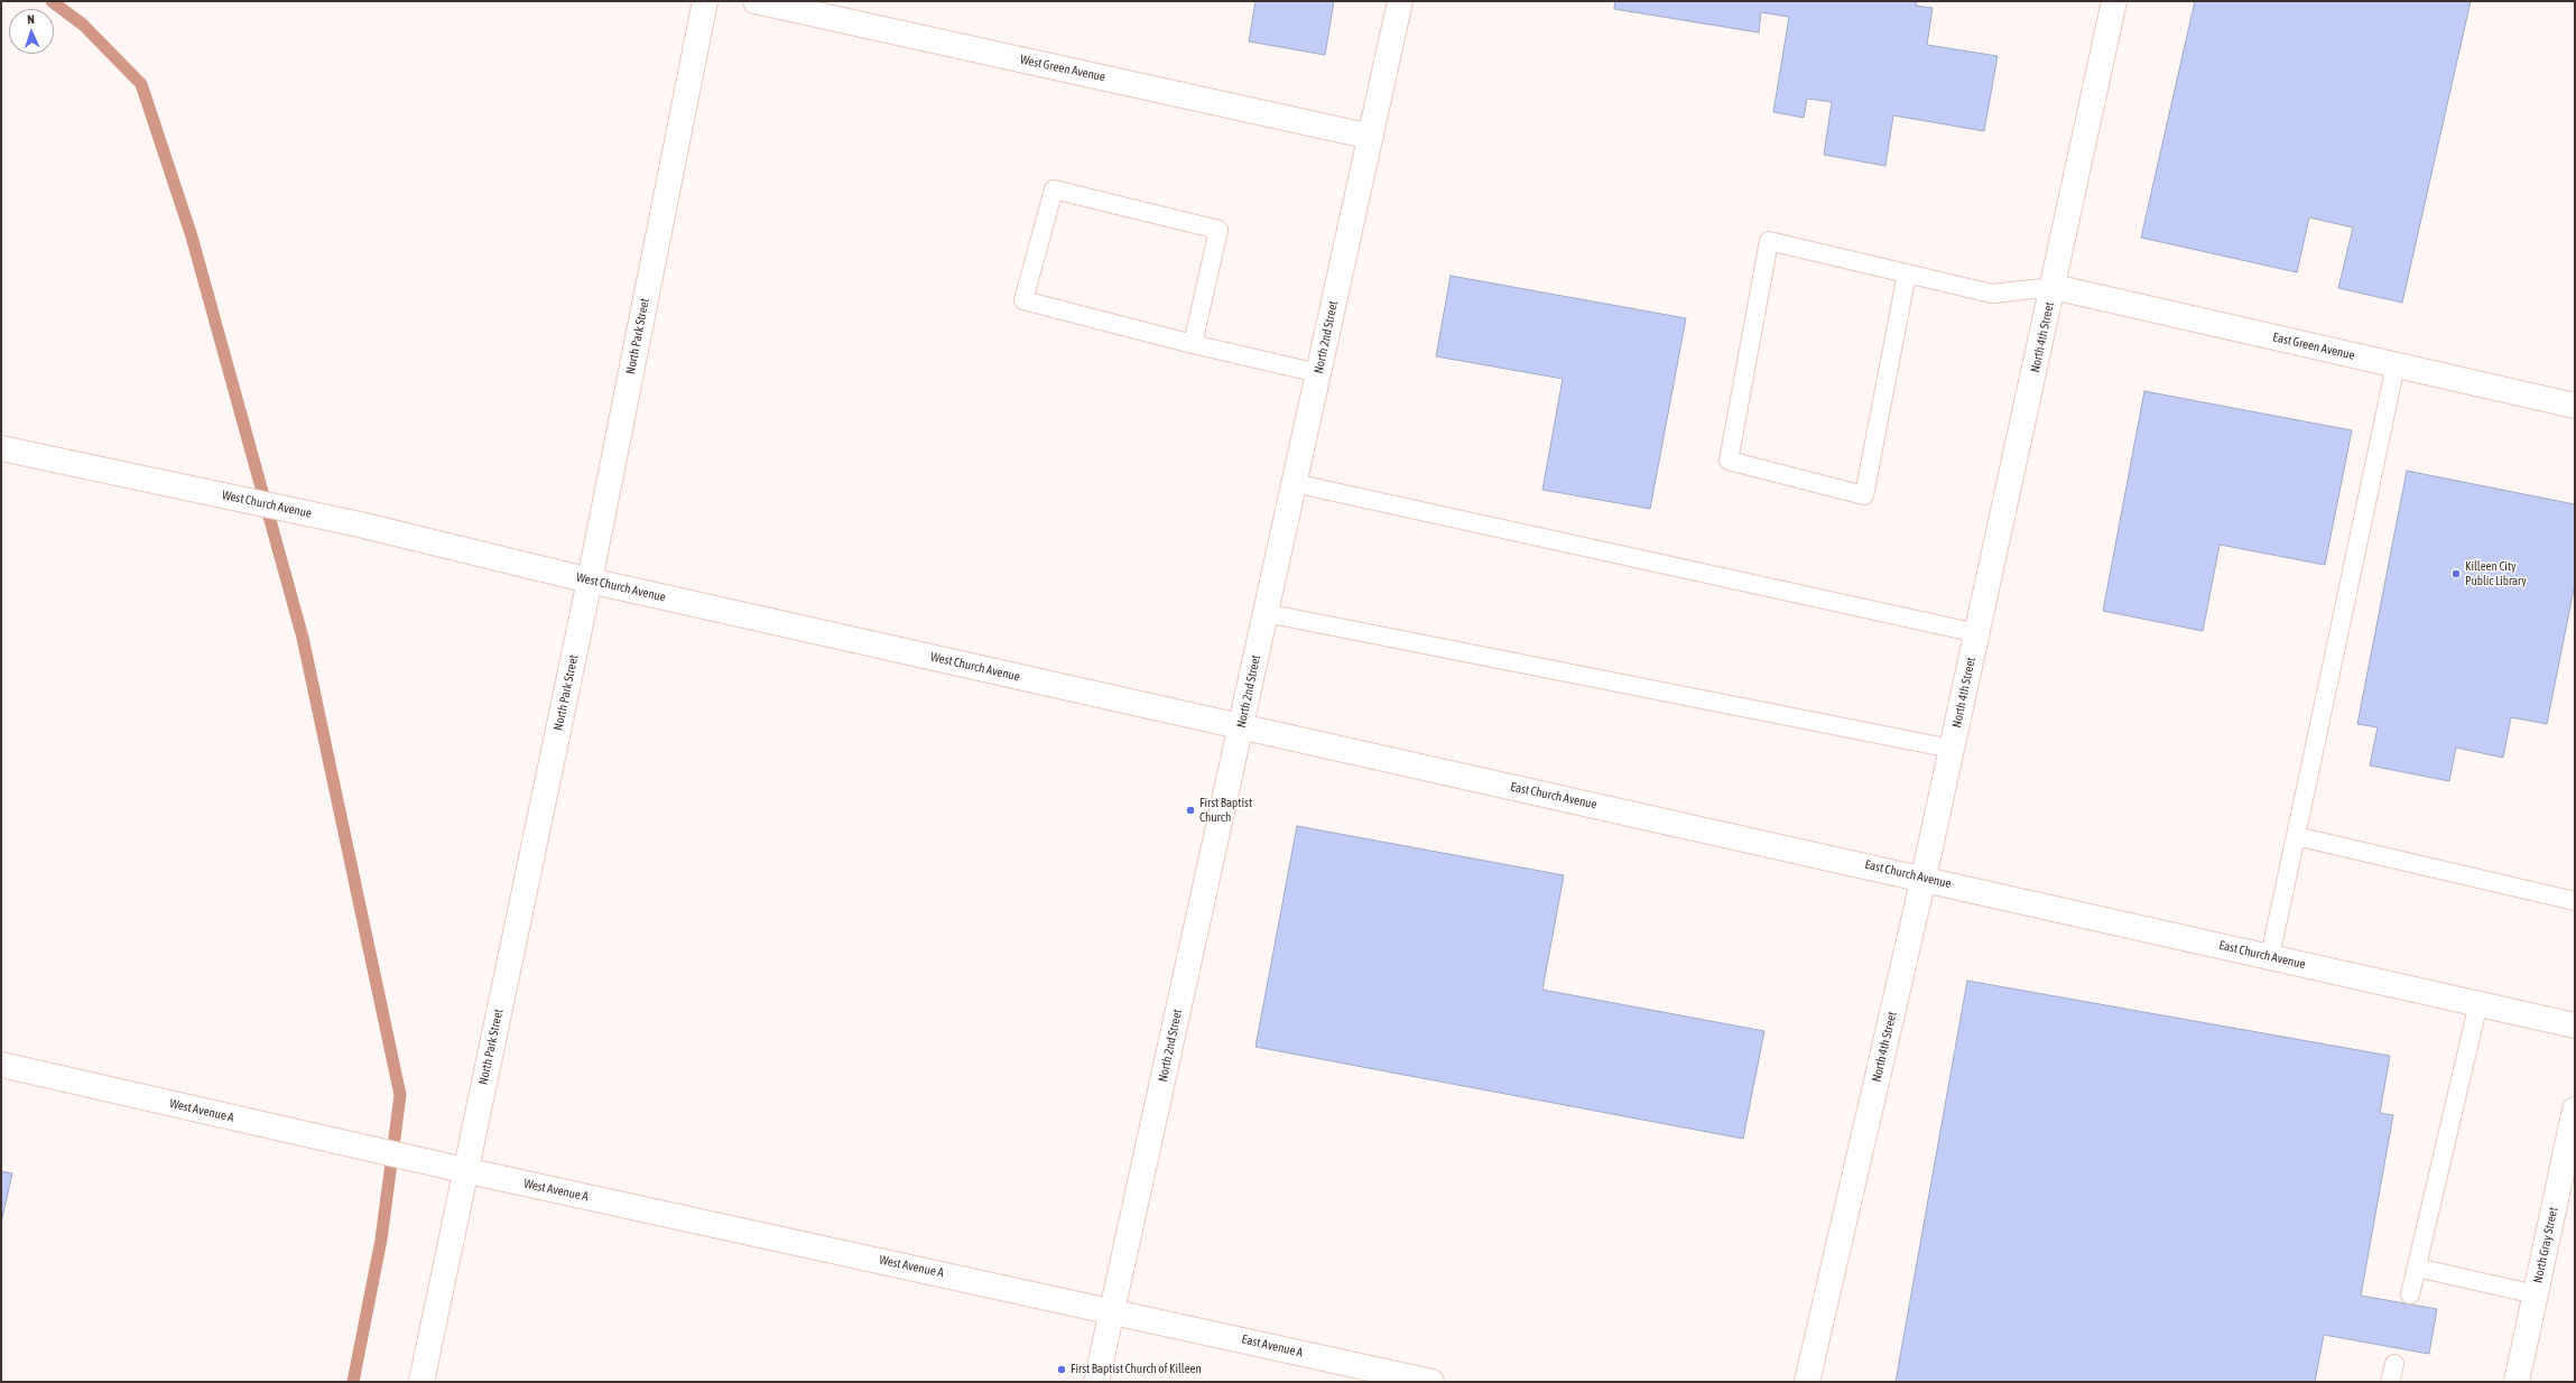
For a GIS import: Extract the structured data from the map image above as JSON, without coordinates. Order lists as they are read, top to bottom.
{
  "streets": {
    "street": [
      "West Green Avenue",
      "North Park Street",
      "North 2nd Street",
      "North 4th Street",
      "East Green Avenue",
      "West Church Avenue",
      "East Church Avenue",
      "West Avenue A",
      "North Gray Street",
      "East Avenue A"
    ]
  },
  "crossings": [
    ["West Green Avenue", "North 2nd Street"],
    ["North Park Street", "West Church Avenue"],
    ["North Park Street", "West Avenue A"],
    ["North 2nd Street", "West Church Avenue"],
    ["North 2nd Street", "East Church Avenue"],
    ["North 2nd Street", "West Avenue A"],
    ["North 2nd Street", "East Avenue A"],
    ["North 4th Street", "East Green Avenue"],
    ["North 4th Street", "East Church Avenue"],
    ["West Church Avenue", "East Church Avenue"],
    ["West Avenue A", "East Avenue A"]
  ],
  "places": ["Killeen City Public Library", "First Baptist Church", "First Baptist Church of Killeen"],
  "north": "top"
}
